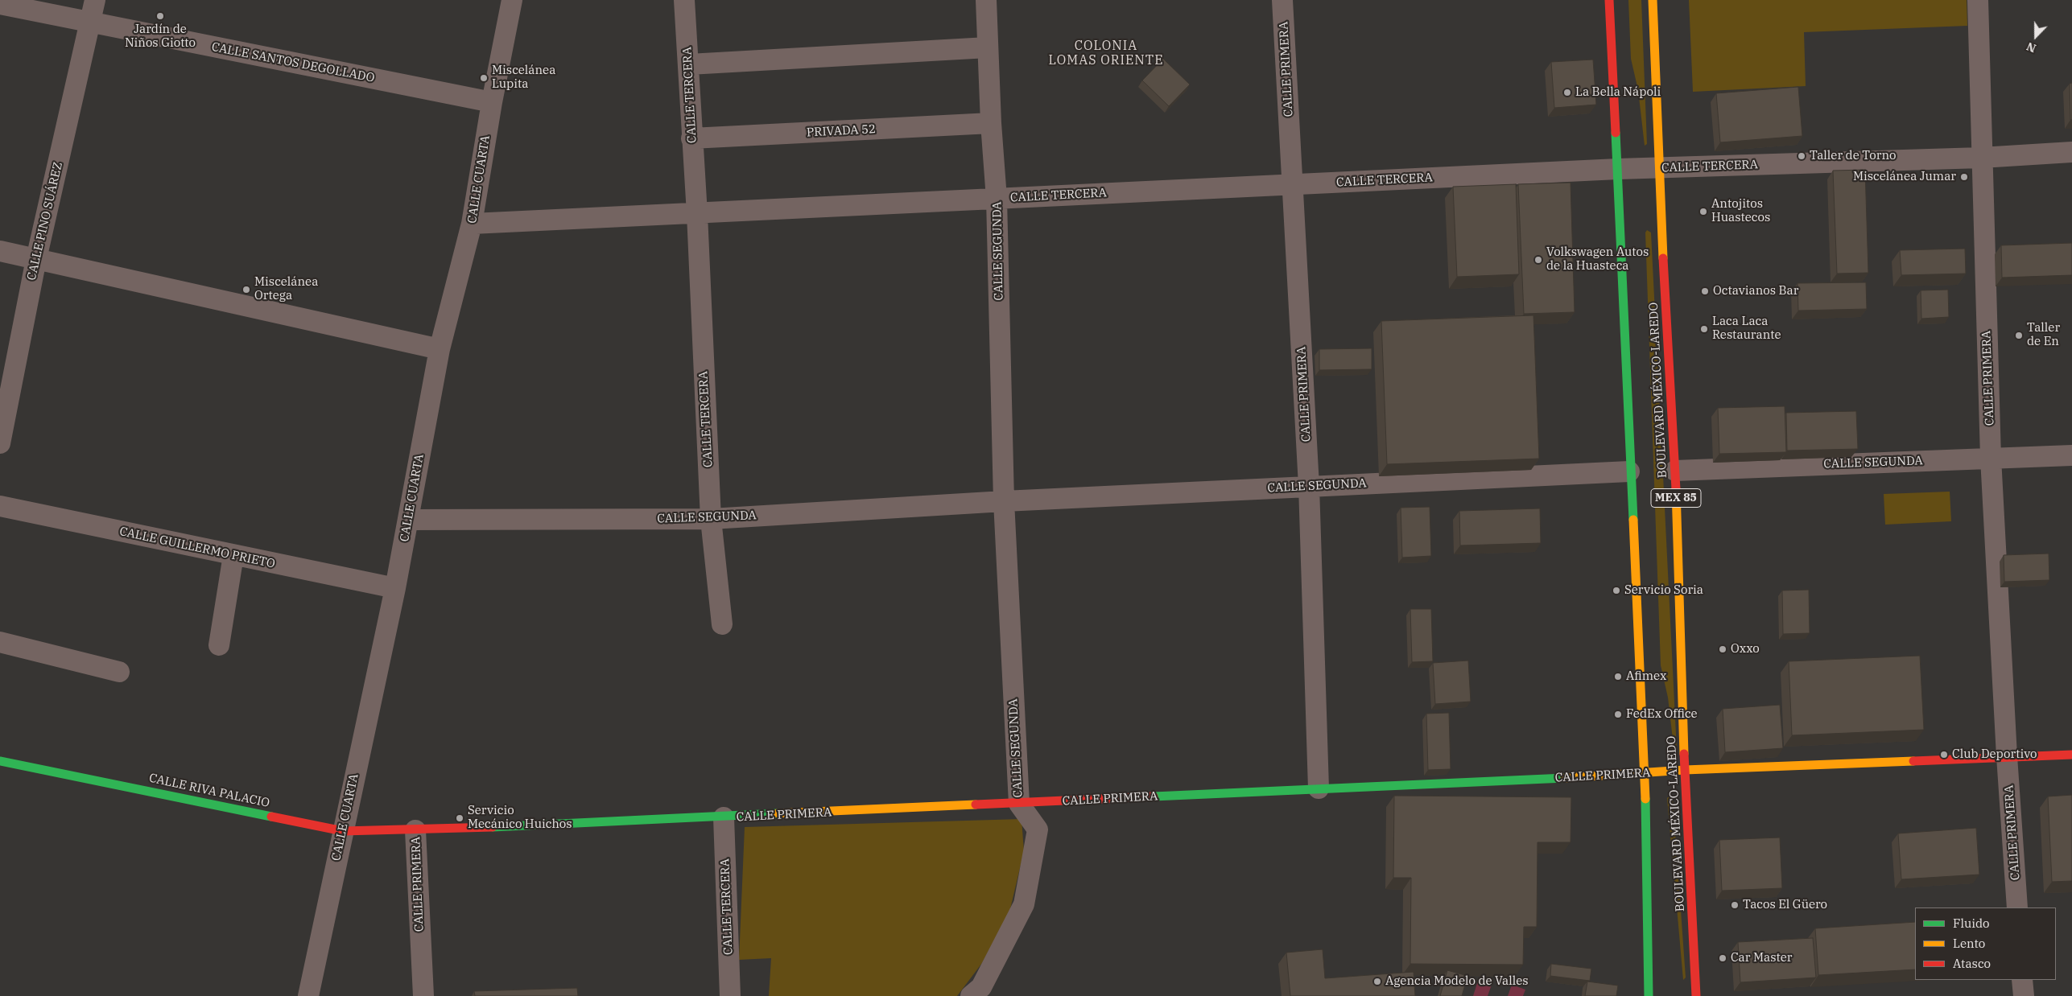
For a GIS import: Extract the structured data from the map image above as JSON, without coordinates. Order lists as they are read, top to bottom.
{
  "streets": {
    "street": [
      "CALLE SANTOS DEGOLLADO",
      "CALLE PRIMERA",
      "CALLE TERCERA",
      "PRIVADA 52",
      "CALLE CUARTA",
      "CALLE PINO SUÁREZ",
      "CALLE SEGUNDA",
      "BOULEVARD MÉXICO-LAREDO",
      "MEX 85",
      "CALLE GUILLERMO PRIETO",
      "CALLE RIVA PALACIO"
    ]
  },
  "crossings": [
    ["CALLE SANTOS DEGOLLADO", "CALLE CUARTA"],
    ["CALLE SANTOS DEGOLLADO", "CALLE PINO SUÁREZ"],
    ["CALLE PRIMERA", "CALLE TERCERA"],
    ["CALLE PRIMERA", "CALLE SEGUNDA"],
    ["CALLE PRIMERA", "BOULEVARD MÉXICO-LAREDO"],
    ["CALLE PRIMERA", "CALLE RIVA PALACIO"],
    ["CALLE TERCERA", "PRIVADA 52"],
    ["CALLE TERCERA", "CALLE CUARTA"],
    ["CALLE TERCERA", "CALLE SEGUNDA"],
    ["CALLE TERCERA", "BOULEVARD MÉXICO-LAREDO"],
    ["PRIVADA 52", "CALLE SEGUNDA"],
    ["CALLE CUARTA", "CALLE SEGUNDA"],
    ["CALLE CUARTA", "CALLE GUILLERMO PRIETO"],
    ["CALLE CUARTA", "CALLE RIVA PALACIO"],
    ["CALLE SEGUNDA", "BOULEVARD MÉXICO-LAREDO"]
  ],
  "districts": ["COLONIA LOMAS ORIENTE"],
  "places": [
    "Jardín de Niños Giotto",
    "Miscelánea Lupita",
    "La Bella Nápoli",
    "Taller de Torno",
    "Miscelánea Jumar",
    "Antojitos Huastecos",
    "Volkswagen Autos de la Huasteca",
    "Miscelánea Ortega",
    "Octavianos Bar",
    "Laca Laca Restaurante",
    "Taller de En",
    "Servicio Soria",
    "Oxxo",
    "Afimex",
    "FedEx Office",
    "Club Deportivo",
    "Servicio Mecánico Huichos",
    "Tacos El Güero",
    "Car Master",
    "Agencia Modelo de Valles"
  ],
  "legend": ["Fluido", "Lento", "Atasco"],
  "north": "bottom"
}
